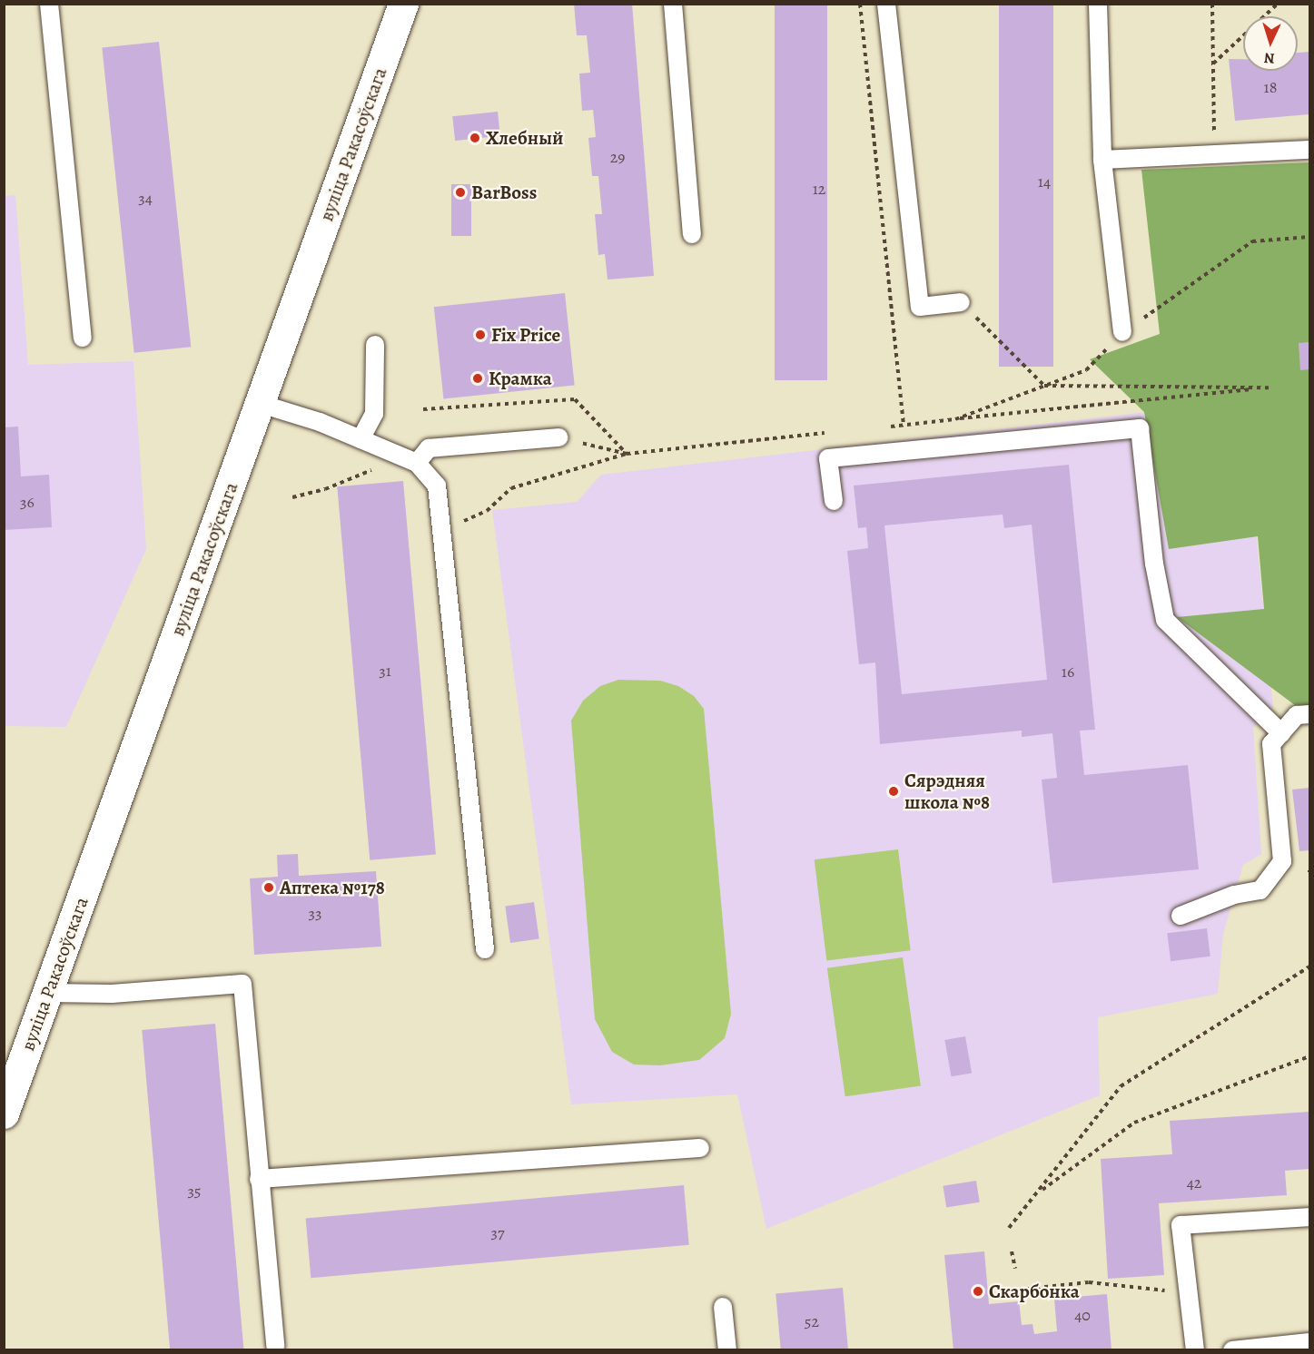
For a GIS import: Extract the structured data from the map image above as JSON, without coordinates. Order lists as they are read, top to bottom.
{
  "streets": {
    "main road": ["вуліца Ракасоўскага"]
  },
  "places": [
    "Хлебный",
    "BarBoss",
    "Fix Price",
    "Крамка",
    "Сярэдняя школа №8",
    "Аптека №178",
    "Скарбонка"
  ],
  "house_numbers": [
    "18",
    "29",
    "14",
    "12",
    "34",
    "36",
    "31",
    "16",
    "33",
    "42",
    "35",
    "37",
    "40",
    "52"
  ],
  "north": "bottom"
}
